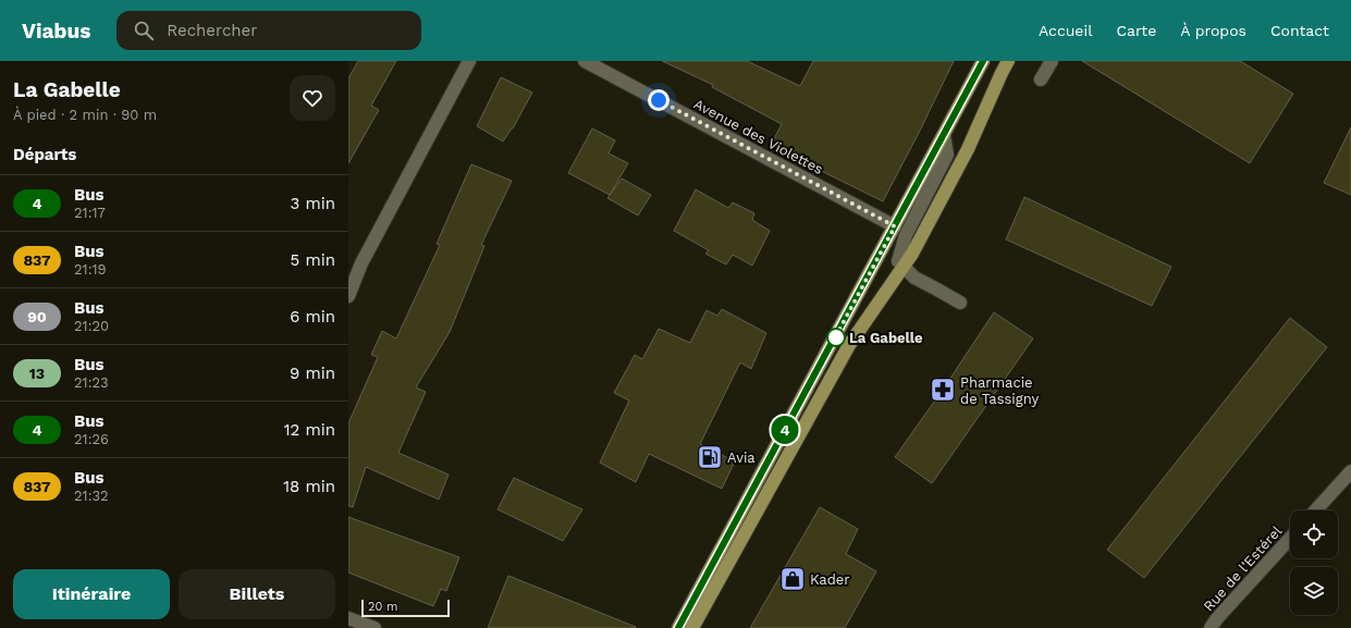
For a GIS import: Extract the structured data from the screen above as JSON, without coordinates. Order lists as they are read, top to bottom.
{
  "streets": {
    "street": ["Avenue des Violettes", "Rue de l'Estérel"]
  },
  "places": {
    "other": ["La Gabelle"],
    "pharmacy": ["Pharmacie de Tassigny"],
    "fuel station": ["Avia"],
    "shop": ["Kader"]
  },
  "lines": ["bus line 4"],
  "scale_bar": "20 m",
  "page": {
    "header": "Viabus",
    "search": "Rechercher",
    "nav": [
      "Accueil",
      "Carte",
      "À propos",
      "Contact"
    ],
    "heading": [
      ["La Gabelle", "À pied · 2 min · 90 m"],
      "Départs"
    ],
    "on_map": "4",
    "list": [
      {
        "mark": "4",
        "name": "Bus",
        "note": "21:17",
        "value": "3 min"
      },
      {
        "mark": "837",
        "name": "Bus",
        "note": "21:19",
        "value": "5 min"
      },
      {
        "mark": "90",
        "name": "Bus",
        "note": "21:20",
        "value": "6 min"
      },
      {
        "mark": "13",
        "name": "Bus",
        "note": "21:23",
        "value": "9 min"
      },
      {
        "mark": "4",
        "name": "Bus",
        "note": "21:26",
        "value": "12 min"
      },
      {
        "mark": "837",
        "name": "Bus",
        "note": "21:32",
        "value": "18 min"
      }
    ],
    "buttons": ["Itinéraire", "Billets"],
    "scale": "20 m"
  }
}
